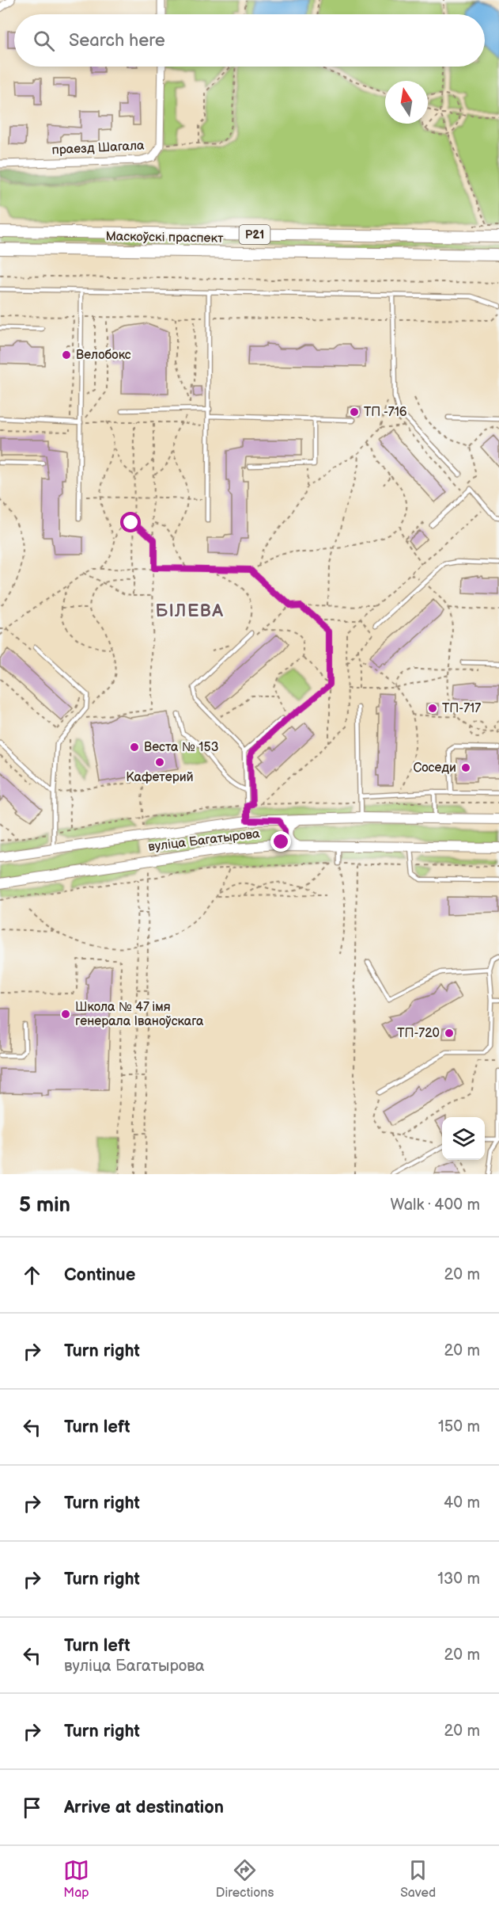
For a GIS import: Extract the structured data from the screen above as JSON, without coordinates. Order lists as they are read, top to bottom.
{
  "streets": {
    "main road": ["Р21", "Маскоўскі праспект"],
    "street": ["праезд Шагала", "вуліца Багатырова"]
  },
  "districts": ["БІЛЕВА"],
  "places": [
    "Велобокс",
    "ТП -716",
    "ТП-717",
    "Веста № 153",
    "Кафетерий",
    "Соседи",
    "Школа № 47 імя генерала Іваноўскага",
    "ТП-720"
  ],
  "north": "top",
  "page": {
    "search": "Search here",
    "heading": ["5 min", "Walk · 400 m"],
    "list": [
      ["Continue", "20 m"],
      ["Turn right", "20 m"],
      ["Turn left", "150 m"],
      ["Turn right", "40 m"],
      ["Turn right", "130 m"],
      ["Turn left", "вуліца Багатырова", "20 m"],
      ["Turn right", "20 m"],
      "Arrive at destination"
    ],
    "nav": ["Map", "Directions", "Saved"]
  }
}
